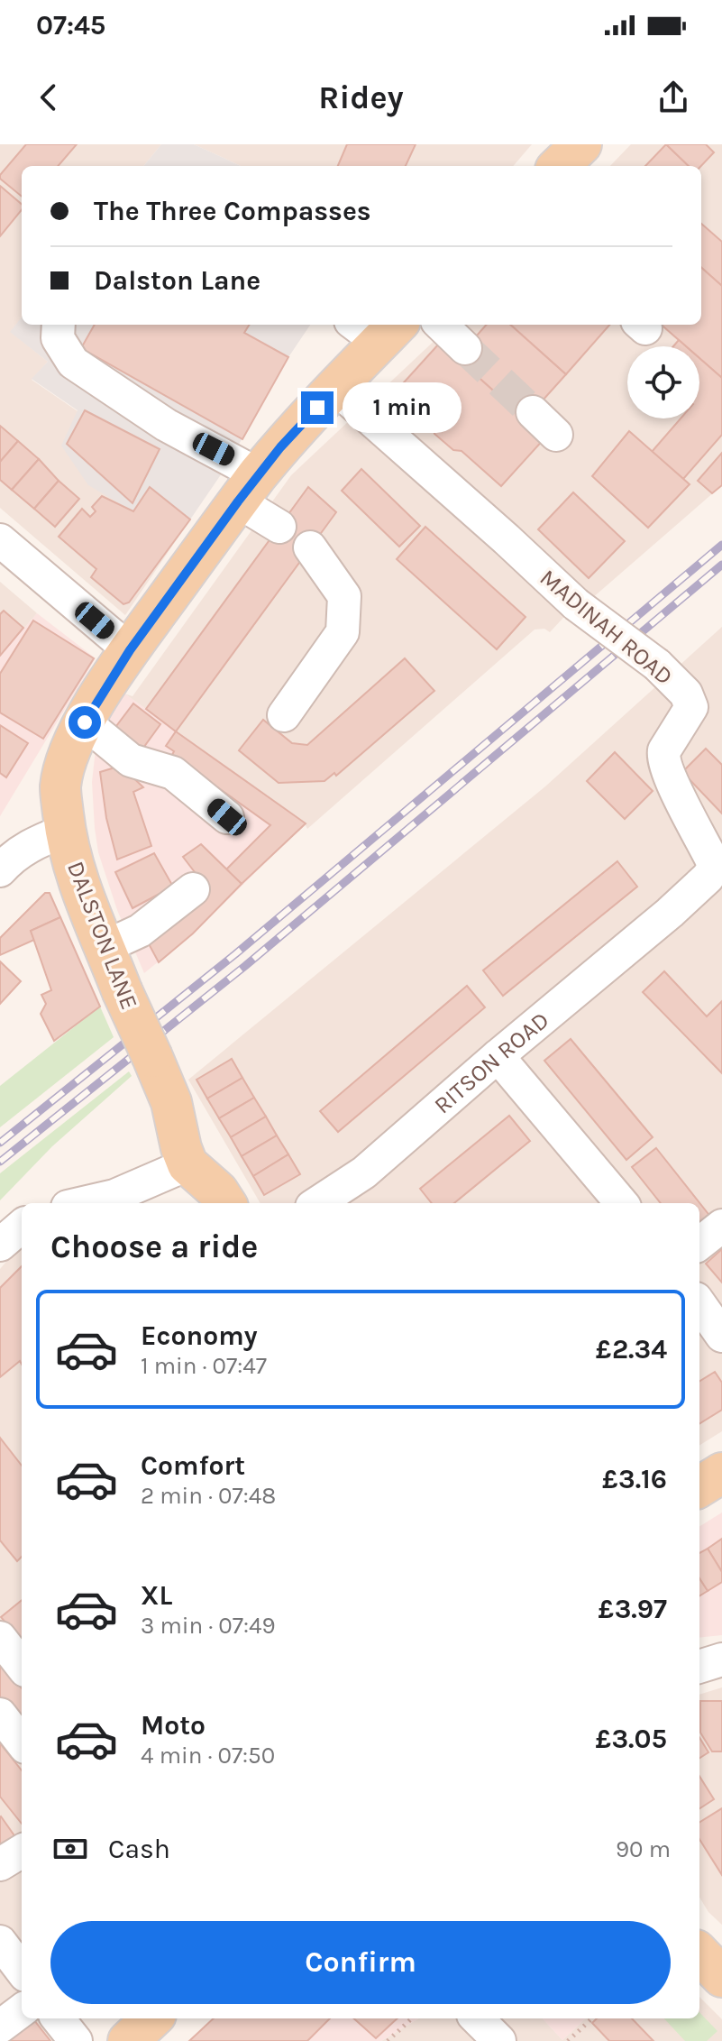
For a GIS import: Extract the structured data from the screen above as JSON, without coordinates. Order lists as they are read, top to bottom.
{
  "streets": {
    "main road": ["DALSTON LANE"],
    "street": ["MADINAH ROAD", "RITSON ROAD"]
  },
  "crossings": [
    ["MADINAH ROAD", "DALSTON LANE"],
    ["MADINAH ROAD", "RITSON ROAD"]
  ],
  "page": {
    "status": "07:45",
    "header": "Ridey",
    "banner": ["The Three Compasses", "Dalston Lane"],
    "bubble": "1 min",
    "heading": "Choose a ride",
    "list": [
      {
        "name": "Economy",
        "note": "1 min · 07:47",
        "value": "£2.34"
      },
      {
        "name": "Comfort",
        "note": "2 min · 07:48",
        "value": "£3.16"
      },
      {
        "name": "XL",
        "note": "3 min · 07:49",
        "value": "£3.97"
      },
      {
        "name": "Moto",
        "note": "4 min · 07:50",
        "value": "£3.05"
      }
    ],
    "pay": ["Cash", "90 m"],
    "buttons": "Confirm"
  }
}
